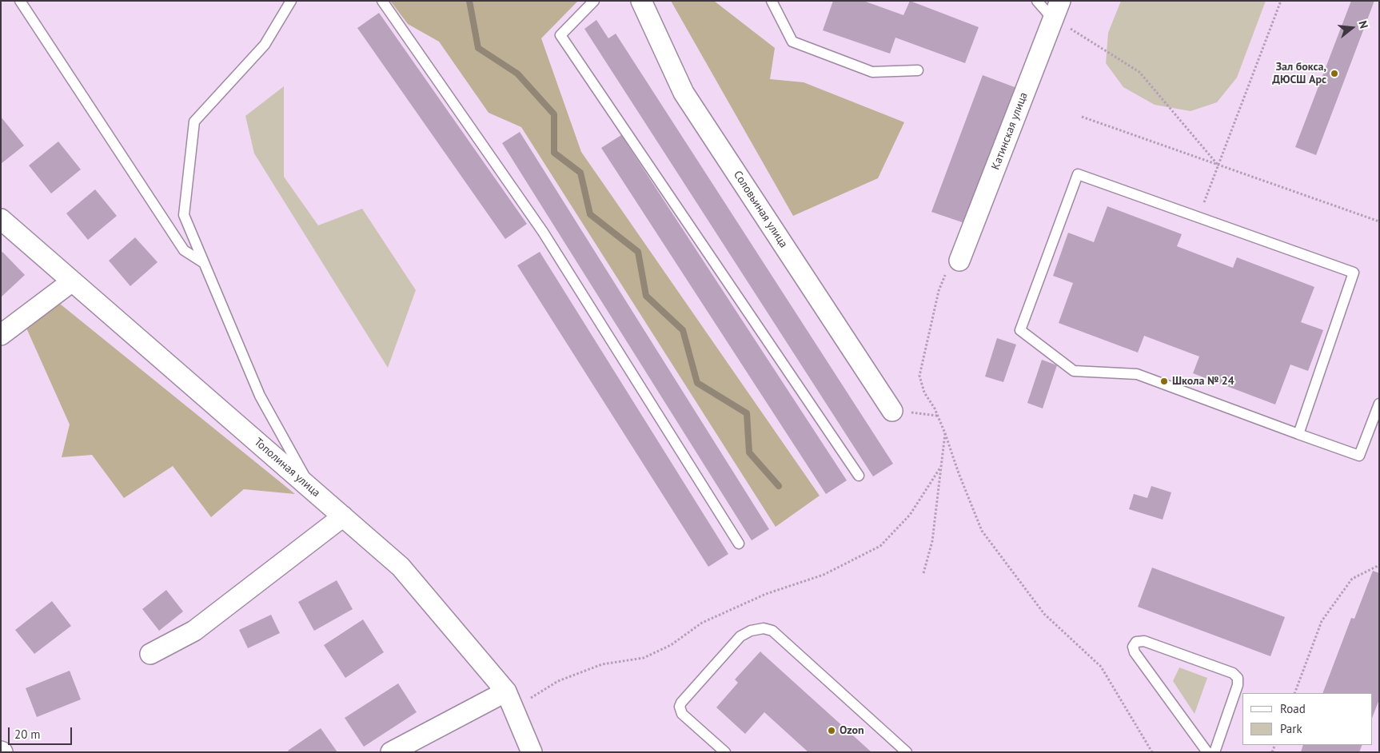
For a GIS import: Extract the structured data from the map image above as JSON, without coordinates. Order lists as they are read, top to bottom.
{
  "streets": {
    "street": ["Катинская улица", "Соловьиная улица", "Тополиная улица"]
  },
  "places": ["Зал бокса, ДЮСШ Арс", "Школа № 24", "Ozon"],
  "legend": ["Road", "Park"],
  "scale_bar": "20 m",
  "north": "right"
}
